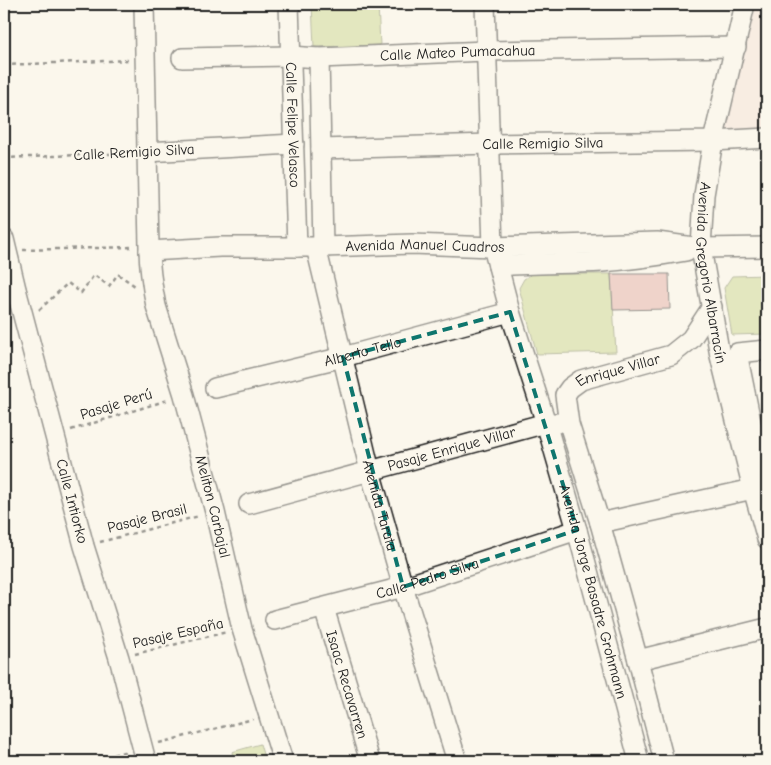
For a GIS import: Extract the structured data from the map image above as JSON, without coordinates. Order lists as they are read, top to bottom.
{
  "streets": {
    "street": [
      "Calle Mateo Pumacahua",
      "Calle Felipe Velasco",
      "Calle Remigio Silva",
      "Avenida Manuel Cuadros",
      "Avenida Gregorio Albarracín",
      "Alberto Tello",
      "Enrique Villar",
      "Pasaje Enrique Villar",
      "Calle Intiorko",
      "Avenida Tarata",
      "Meliton Carbajal",
      "Calle Pedro Silva",
      "Avenida Jorge Basadre Grohmann",
      "Isaac Recavarren"
    ],
    "path": ["Pasaje Perú", "Pasaje Brasil", "Pasaje España"]
  },
  "crossings": [
    ["Calle Mateo Pumacahua", "Calle Felipe Velasco"],
    ["Calle Mateo Pumacahua", "Avenida Gregorio Albarracín"],
    ["Calle Mateo Pumacahua", "Avenida Jorge Basadre Grohmann"],
    ["Calle Felipe Velasco", "Calle Remigio Silva"],
    ["Calle Felipe Velasco", "Avenida Manuel Cuadros"],
    ["Calle Felipe Velasco", "Avenida Tarata"],
    ["Calle Remigio Silva", "Avenida Gregorio Albarracín"],
    ["Calle Remigio Silva", "Meliton Carbajal"],
    ["Calle Remigio Silva", "Avenida Jorge Basadre Grohmann"],
    ["Avenida Manuel Cuadros", "Avenida Gregorio Albarracín"],
    ["Avenida Manuel Cuadros", "Avenida Tarata"],
    ["Avenida Manuel Cuadros", "Meliton Carbajal"],
    ["Avenida Manuel Cuadros", "Avenida Jorge Basadre Grohmann"],
    ["Avenida Gregorio Albarracín", "Enrique Villar"],
    ["Alberto Tello", "Avenida Tarata"],
    ["Alberto Tello", "Avenida Jorge Basadre Grohmann"],
    ["Enrique Villar", "Pasaje Enrique Villar"],
    ["Enrique Villar", "Avenida Jorge Basadre Grohmann"],
    ["Pasaje Perú", "Calle Intiorko"],
    ["Pasaje Perú", "Meliton Carbajal"],
    ["Pasaje Enrique Villar", "Avenida Tarata"],
    ["Pasaje Enrique Villar", "Avenida Jorge Basadre Grohmann"],
    ["Calle Intiorko", "Pasaje Brasil"],
    ["Calle Intiorko", "Pasaje España"],
    ["Avenida Tarata", "Calle Pedro Silva"],
    ["Meliton Carbajal", "Pasaje Brasil"],
    ["Meliton Carbajal", "Pasaje España"],
    ["Calle Pedro Silva", "Avenida Jorge Basadre Grohmann"],
    ["Calle Pedro Silva", "Isaac Recavarren"]
  ]
}
